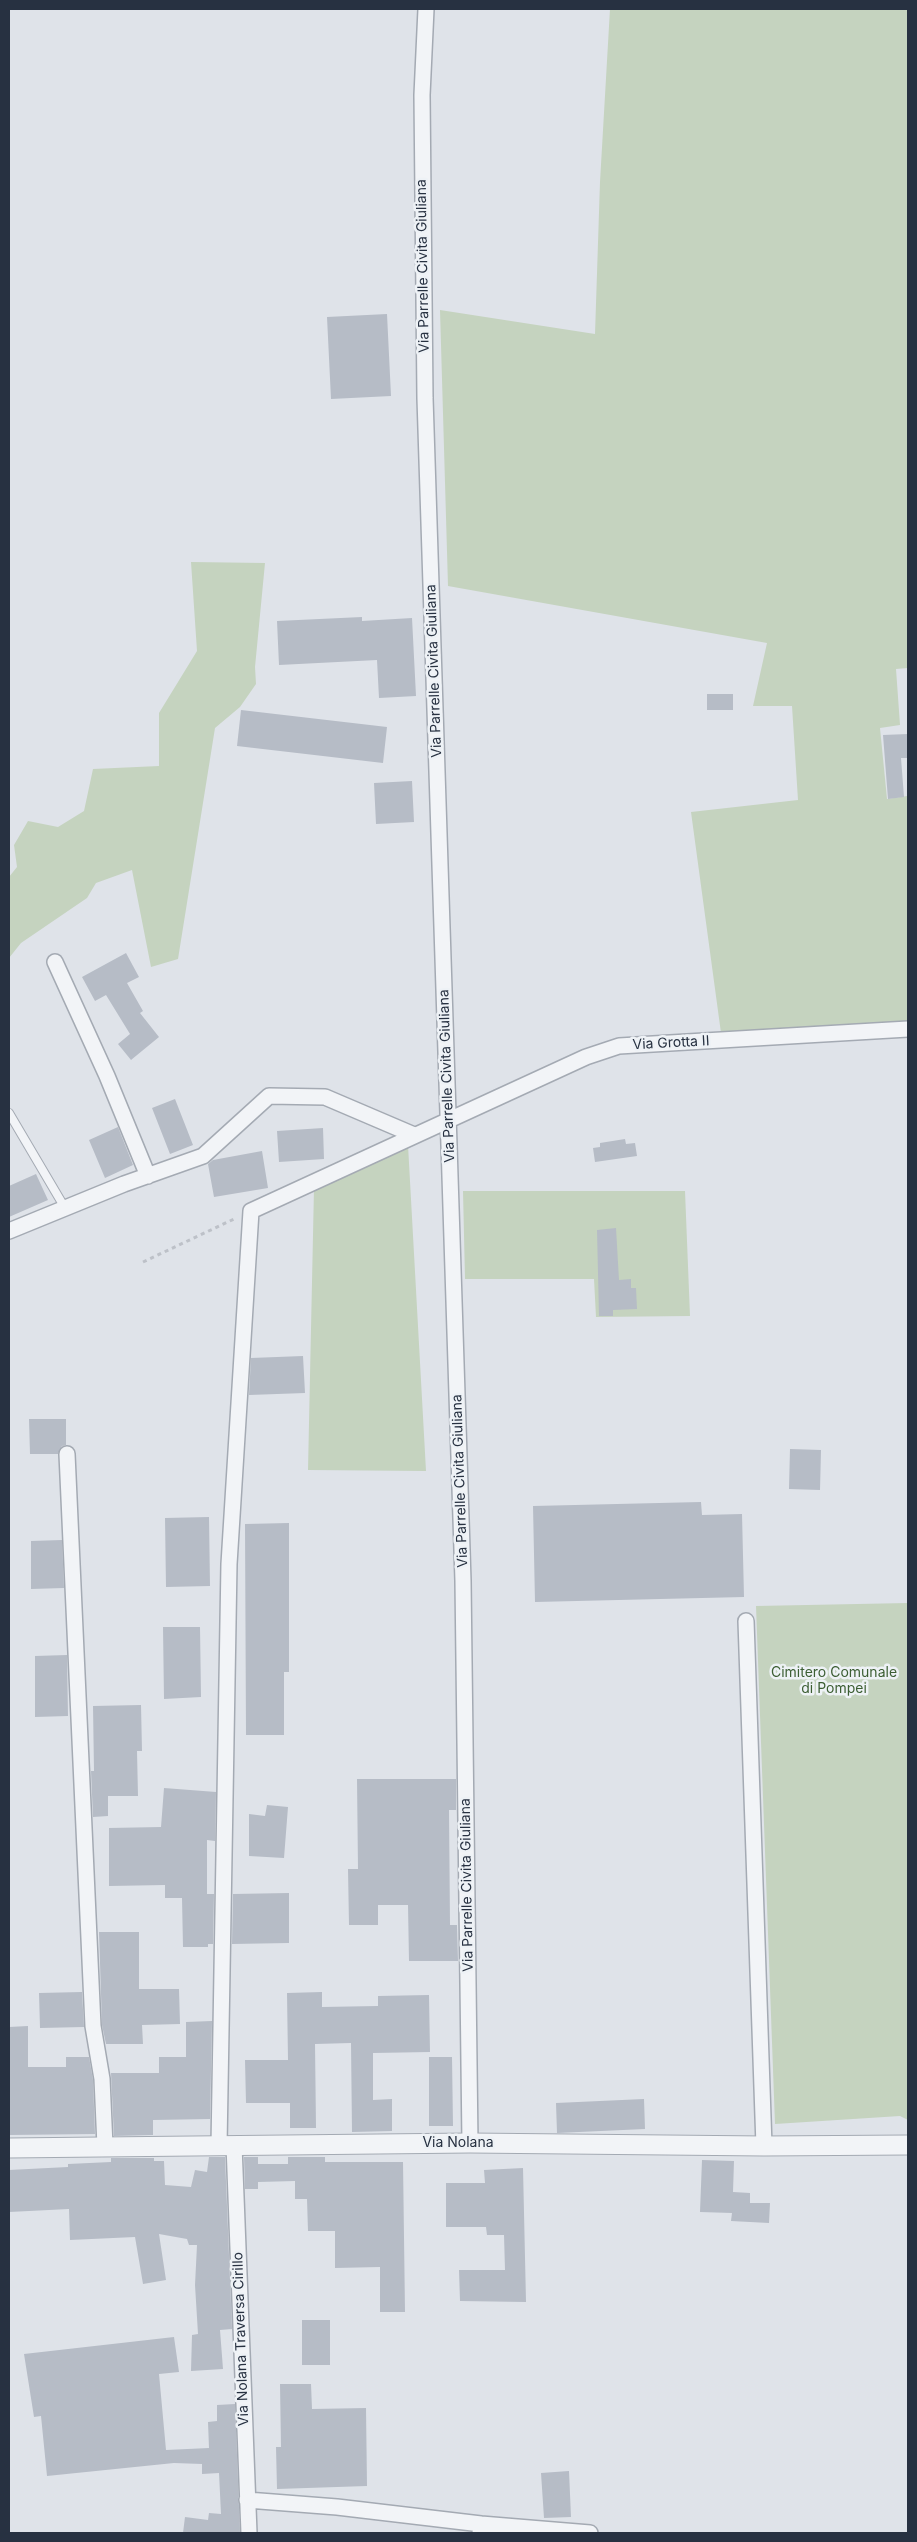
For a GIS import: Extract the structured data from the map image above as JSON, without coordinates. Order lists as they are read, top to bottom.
{
  "streets": {
    "street": [
      "Via Parrelle Civita Giuliana",
      "Via Grotta II",
      "Via Nolana",
      "Via Nolana Traversa Cirillo"
    ]
  },
  "crossings": [
    ["Via Parrelle Civita Giuliana", "Via Grotta II"],
    ["Via Parrelle Civita Giuliana", "Via Nolana"],
    ["Via Grotta II", "Via Nolana Traversa Cirillo"],
    ["Via Nolana", "Via Nolana Traversa Cirillo"]
  ],
  "parks": ["Cimitero Comunale di Pompei"]
}
